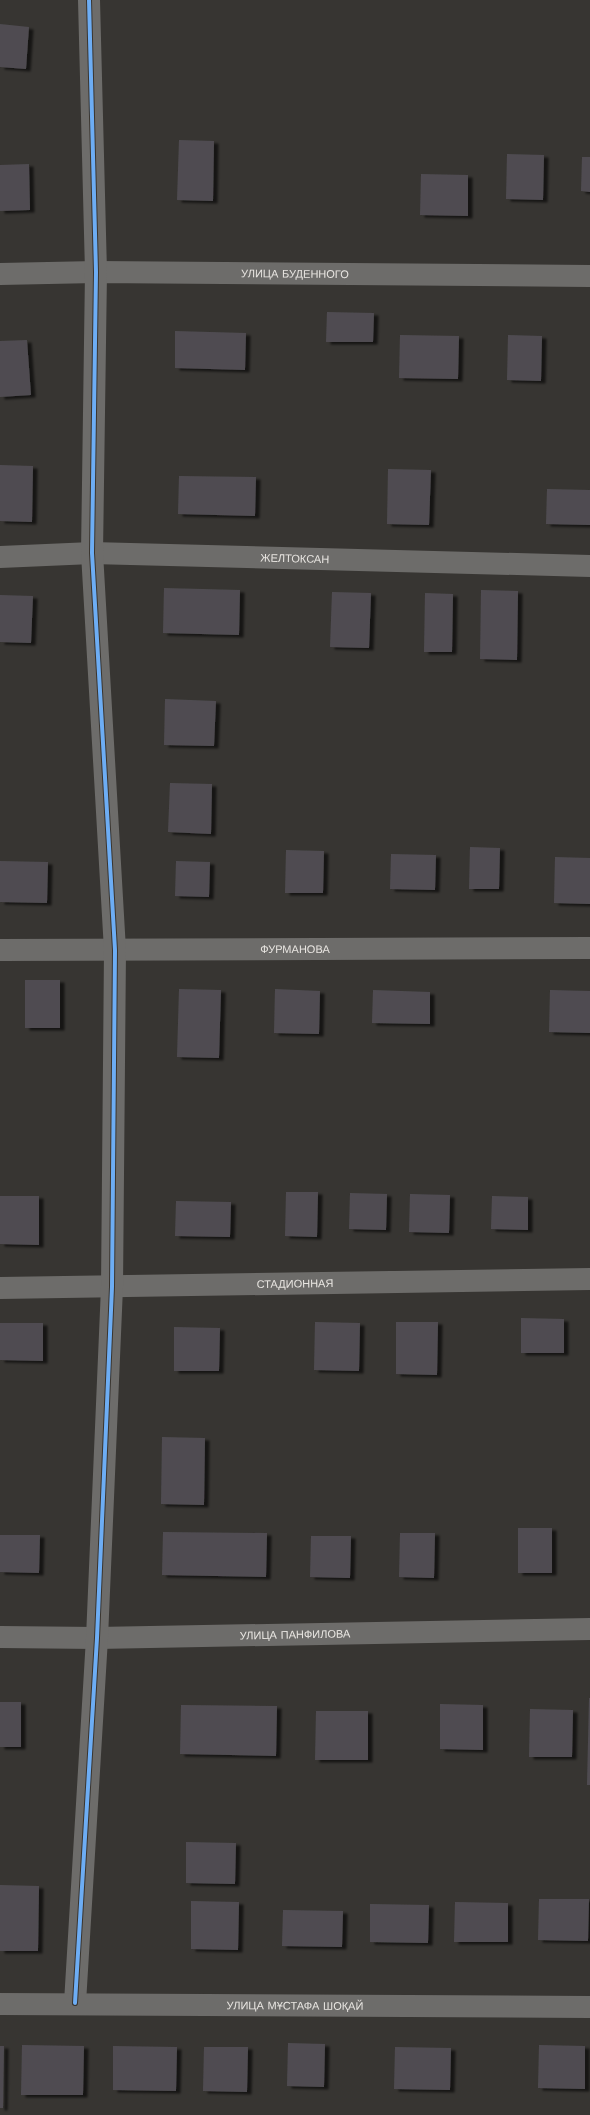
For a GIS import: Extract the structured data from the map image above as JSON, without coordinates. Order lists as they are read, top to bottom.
{
  "streets": {
    "street": [
      "УЛИЦА БУДЕННОГО",
      "ЖЕЛТОКСАН",
      "ФУРМАНОВА",
      "СТАДИОННАЯ",
      "УЛИЦА ПАНФИЛОВА",
      "УЛИЦА МҰСТАФА ШОҚАЙ"
    ]
  }
}
